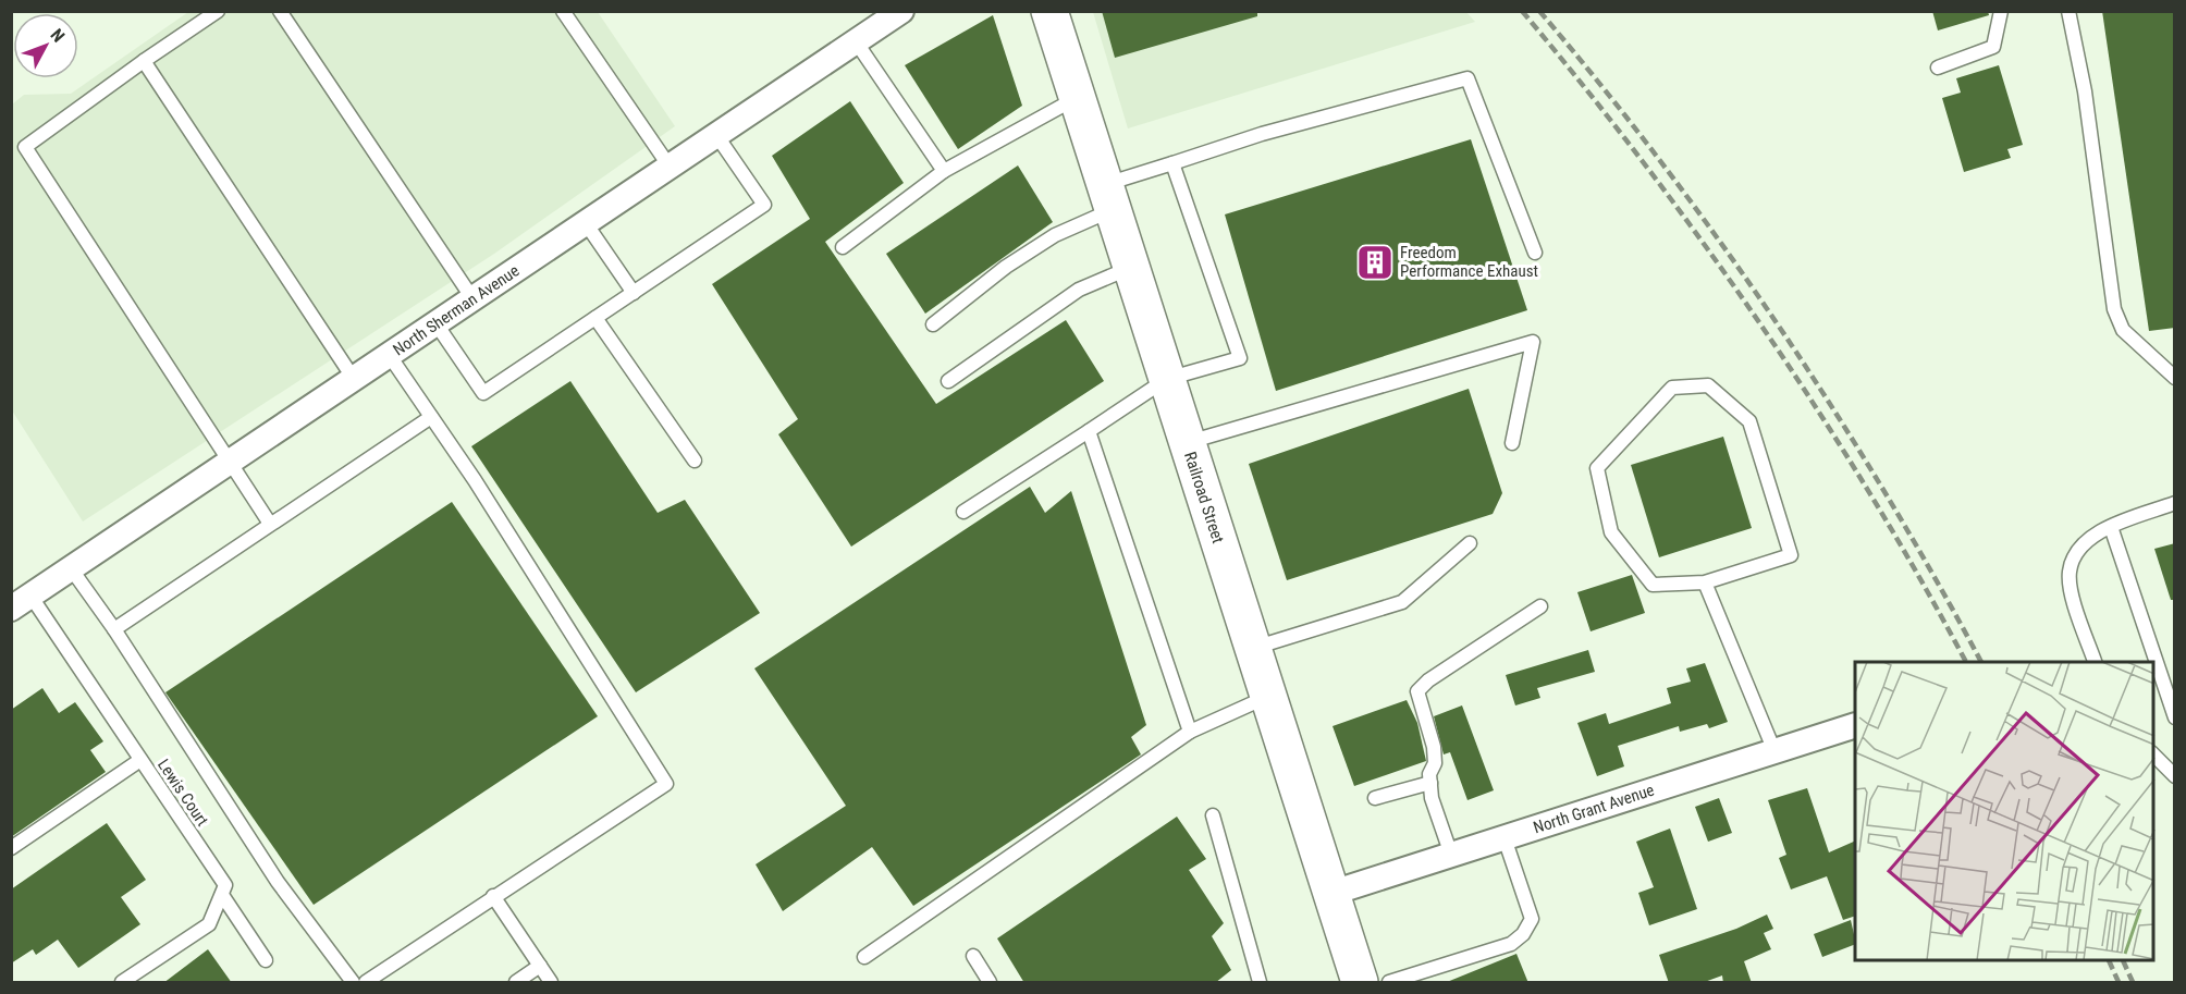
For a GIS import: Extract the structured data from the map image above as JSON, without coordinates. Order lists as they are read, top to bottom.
{
  "streets": {
    "main road": ["Railroad Street"],
    "street": ["North Sherman Avenue", "North Grant Avenue"],
    "lane": ["Lewis Court"]
  },
  "crossings": [
    ["North Sherman Avenue", "Lewis Court"],
    ["Railroad Street", "North Grant Avenue"]
  ],
  "places": {
    "building": ["Freedom Performance Exhaust"]
  },
  "north": "top right"
}
